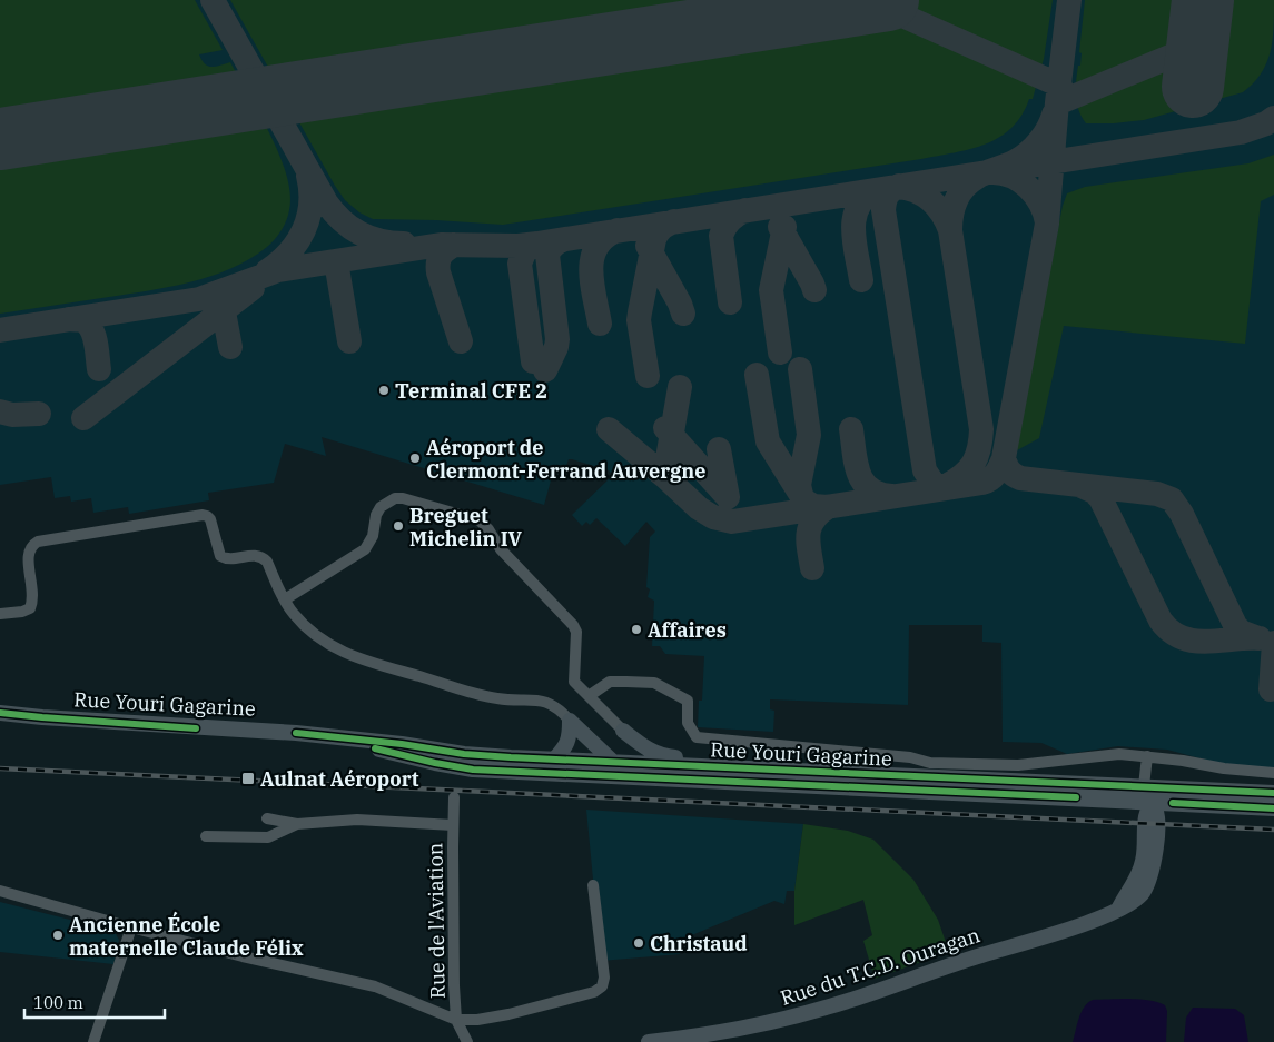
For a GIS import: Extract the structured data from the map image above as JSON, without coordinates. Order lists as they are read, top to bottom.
{
  "streets": {
    "main road": ["Rue Youri Gagarine", "Rue du T.C.D. Ouragan"],
    "street": ["Rue de l'Aviation"]
  },
  "crossings": [
    ["Rue Youri Gagarine", "Rue du T.C.D. Ouragan"]
  ],
  "places": {
    "other": [
      "Terminal CFE 2",
      "Aéroport de Clermont-Ferrand Auvergne",
      "Breguet Michelin IV",
      "Affaires",
      "Ancienne École maternelle Claude Félix",
      "Christaud"
    ],
    "transit": ["Aulnat Aéroport"]
  },
  "scale_bar": "100 m"
}
